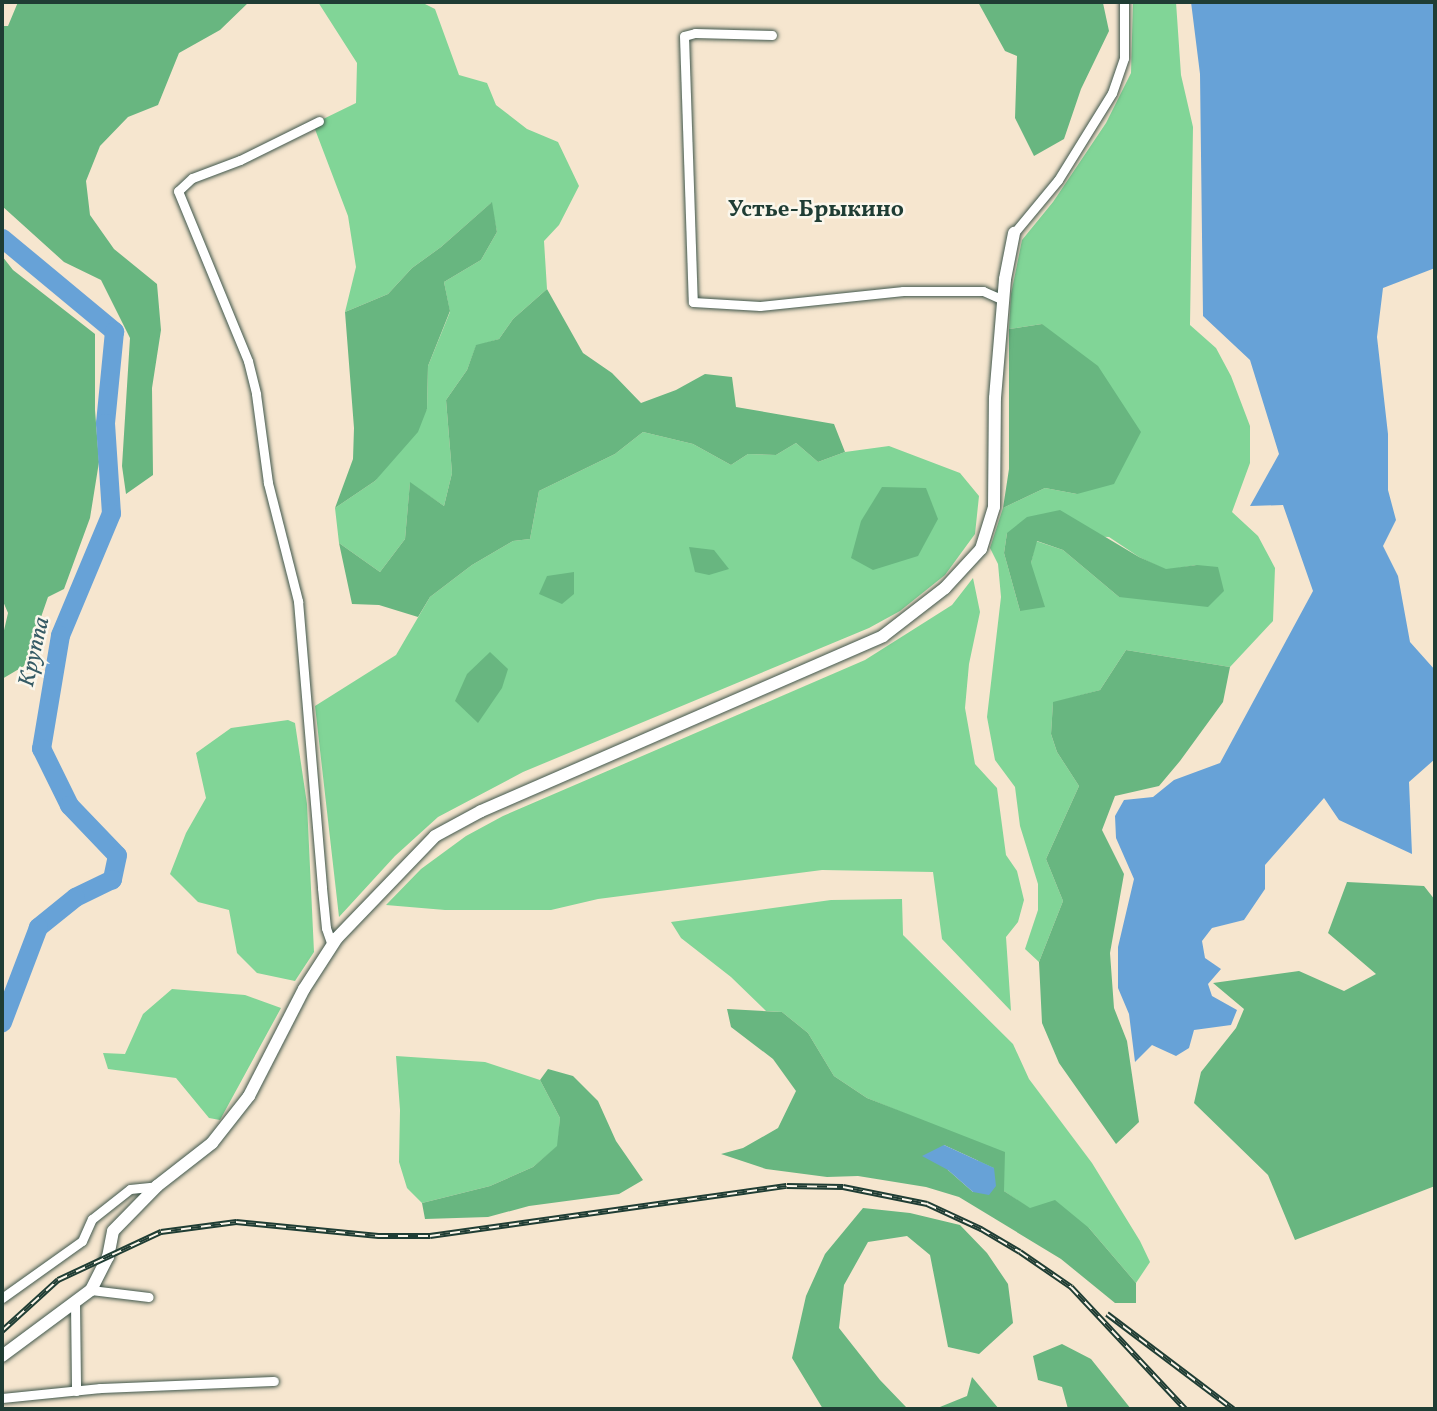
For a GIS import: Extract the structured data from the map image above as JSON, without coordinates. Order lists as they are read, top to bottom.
{
  "districts": ["Устье-Брыкино"],
  "water": ["Круппа"]
}
